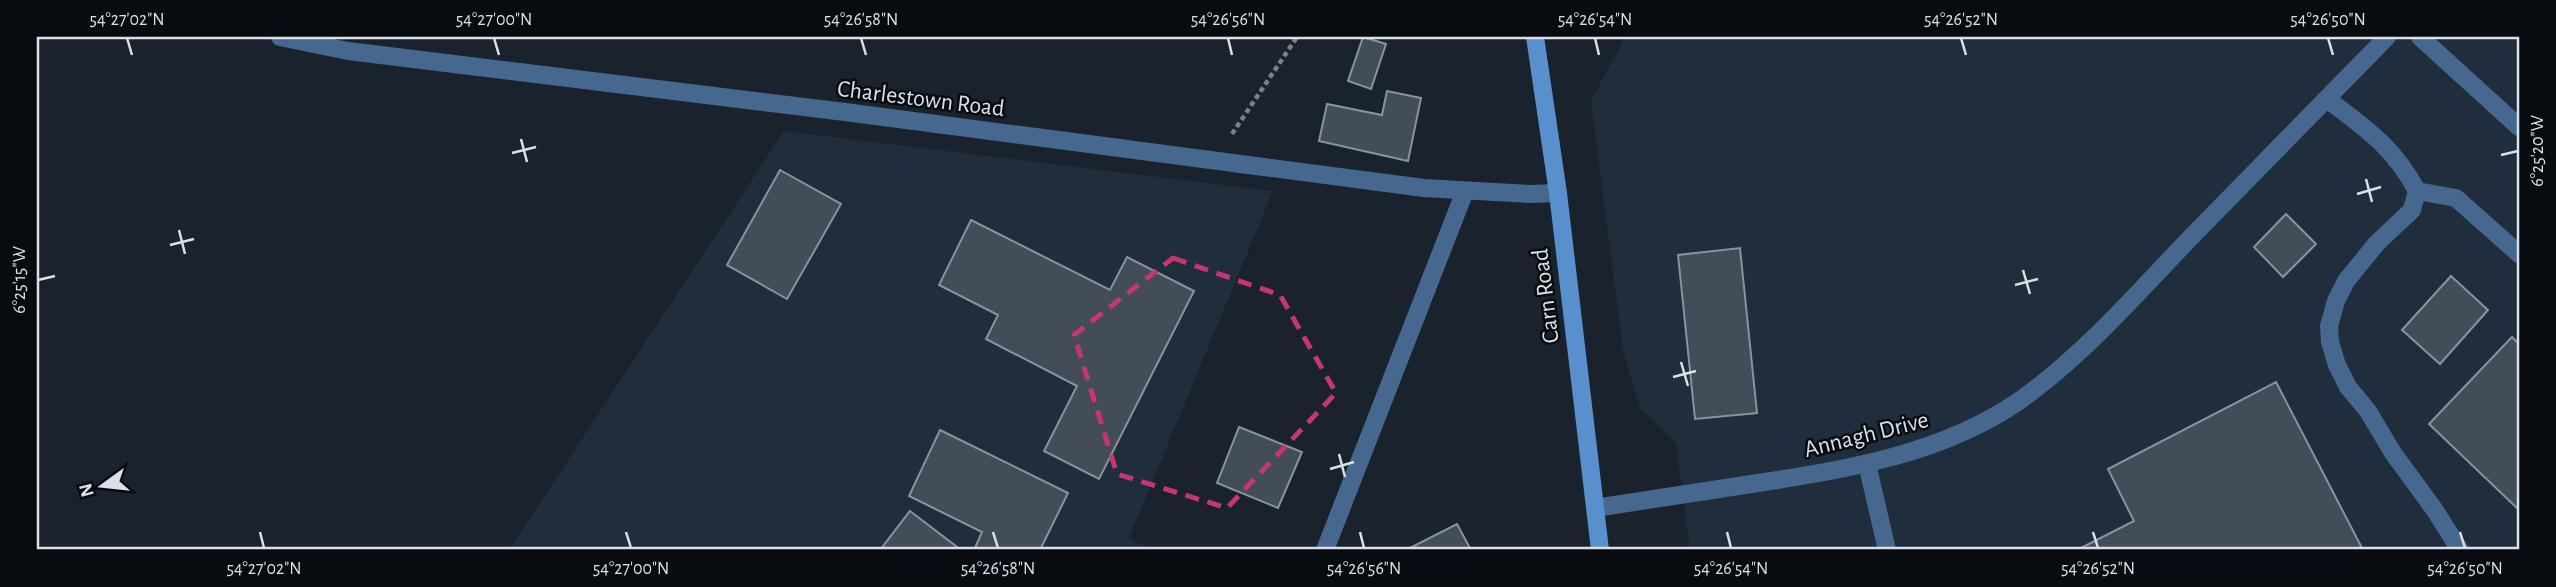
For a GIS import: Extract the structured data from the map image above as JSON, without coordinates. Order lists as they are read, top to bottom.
{
  "streets": {
    "main road": ["Carn Road"],
    "street": ["Charlestown Road", "Annagh Drive"]
  },
  "crossings": [
    ["Charlestown Road", "Carn Road"],
    ["Carn Road", "Annagh Drive"]
  ],
  "north": "left",
  "coordinates": [
    "54°27'02\"N",
    "54°27'00\"N",
    "54°26'58\"N",
    "54°26'56\"N",
    "54°26'54\"N",
    "54°26'52\"N",
    "54°26'50\"N",
    "6°25'20\"W",
    "6°25'15\"W"
  ]
}
